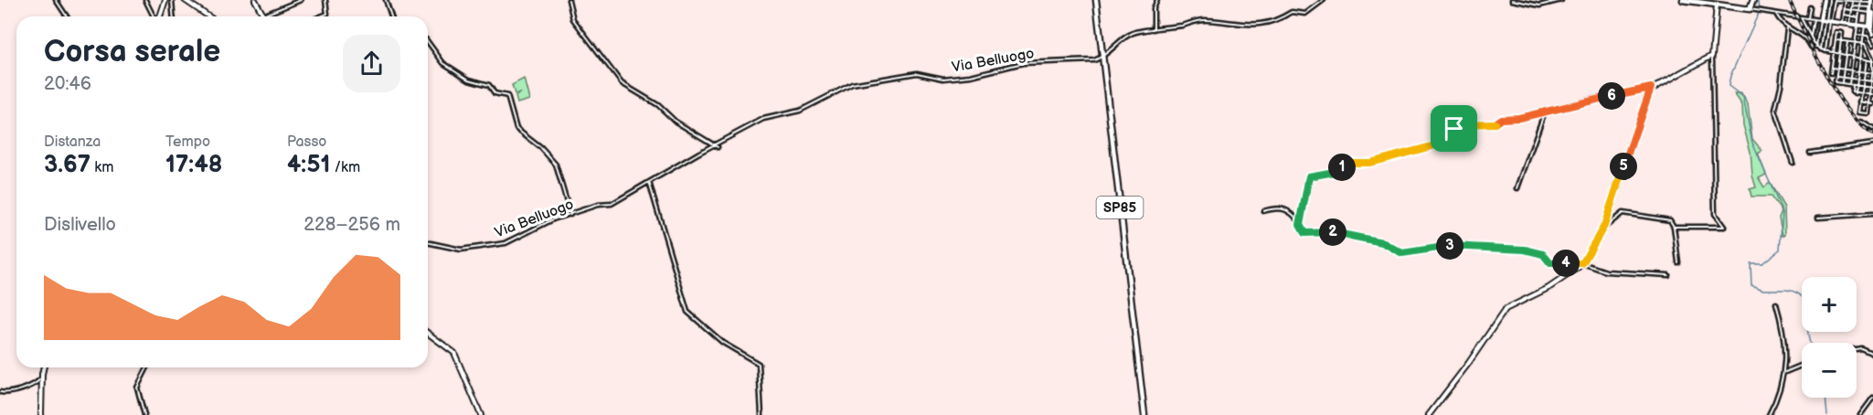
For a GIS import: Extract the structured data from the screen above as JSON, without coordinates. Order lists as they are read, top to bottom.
{
  "streets": {
    "main road": ["SP85"],
    "street": ["Via Belluogo"]
  },
  "crossings": [
    ["Via Belluogo", "SP85"]
  ],
  "page": {
    "heading": ["Corsa serale", "20:46"],
    "pins": [
      "6",
      "5",
      "1",
      "2",
      "3",
      "4"
    ],
    "stats": [
      ["Distanza", "3.67 km"],
      ["Tempo", "17:48"],
      ["Passo", "4:51 /km"]
    ],
    "chart": ["Dislivello", "228–256 m"],
    "map_buttons": ["+", "−"]
  }
}
